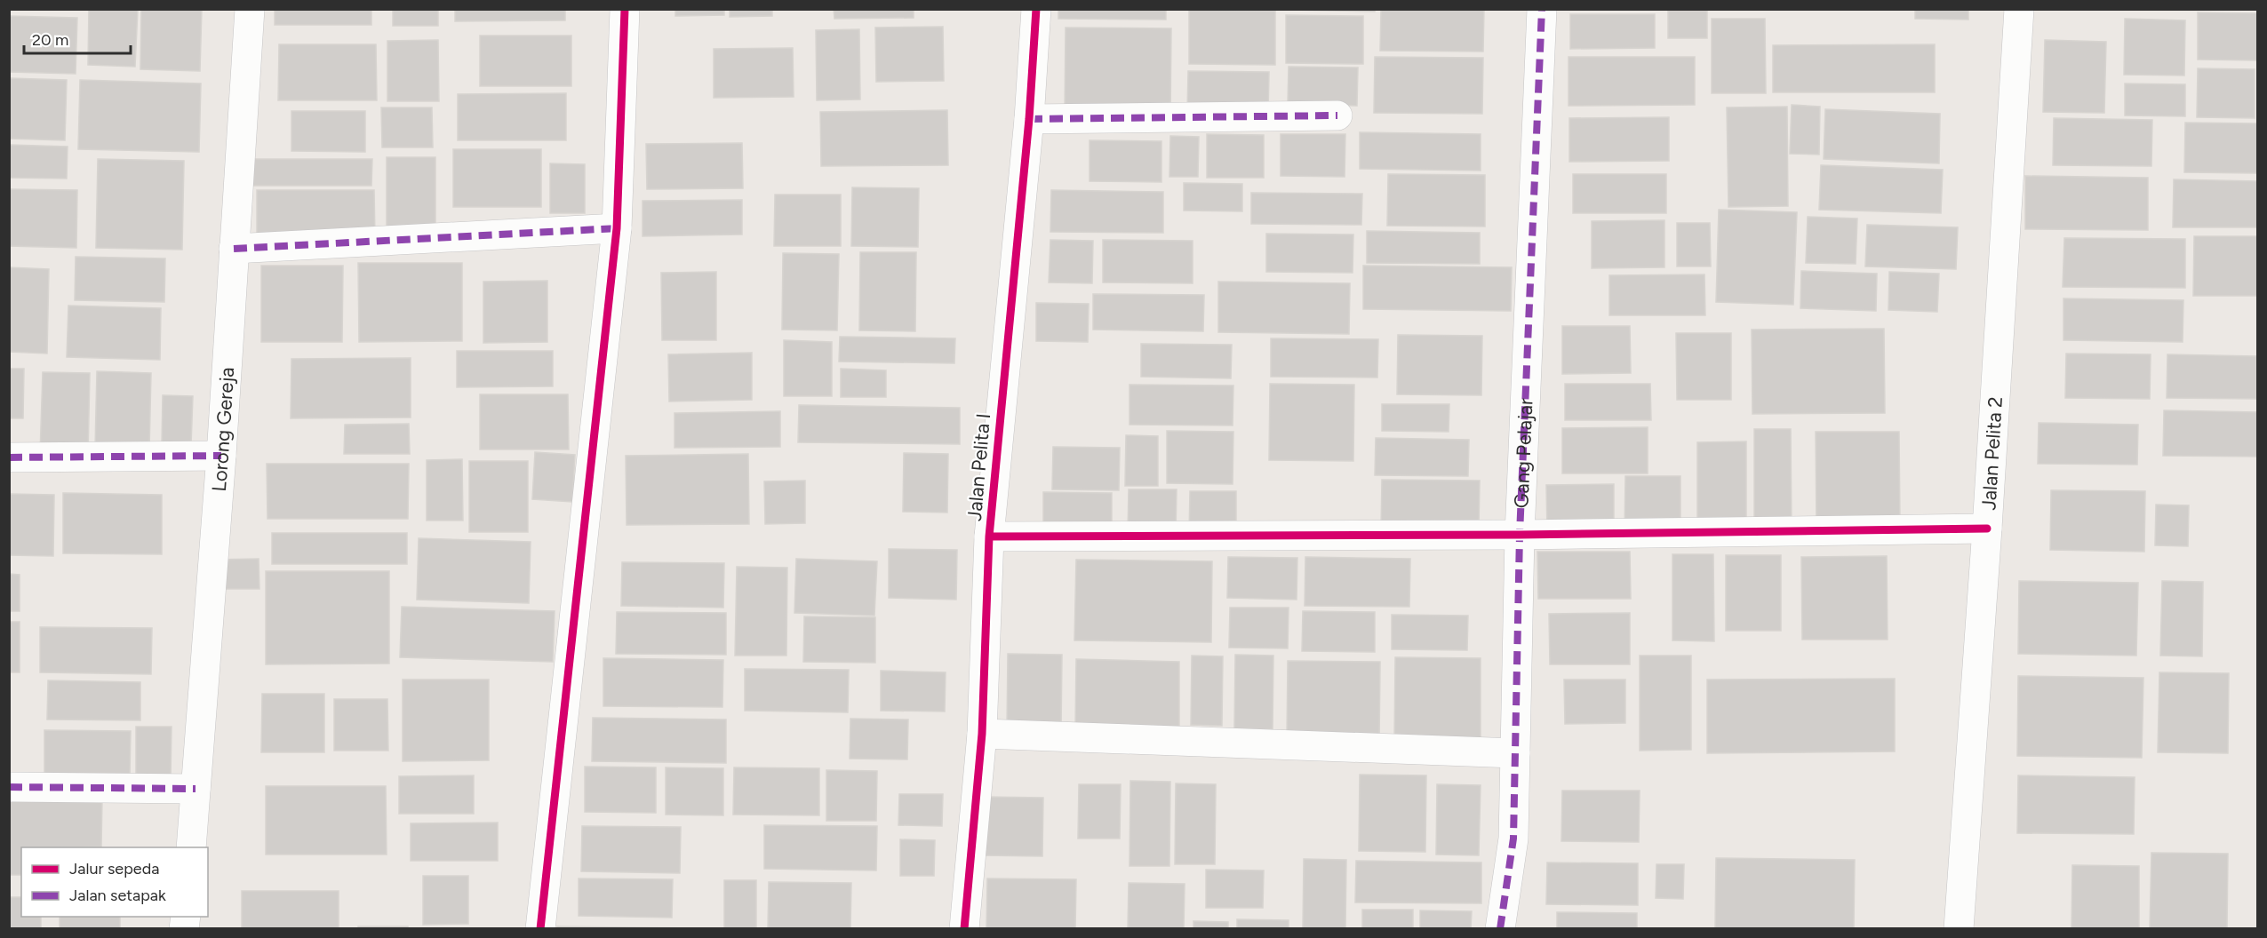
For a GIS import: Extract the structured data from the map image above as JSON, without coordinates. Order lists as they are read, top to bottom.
{
  "streets": {
    "street": [
      "Lorong Gereja",
      "Gang Pelajar",
      "Jalan Pelita 2",
      "Jalan Pelita I"
    ]
  },
  "legend": ["Jalur sepeda", "Jalan setapak"],
  "scale_bar": "20 m"
}
